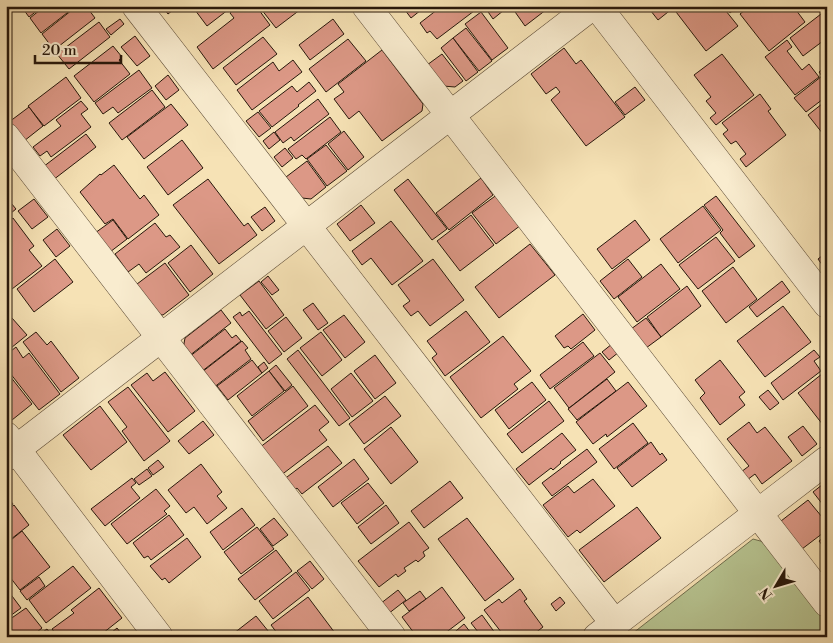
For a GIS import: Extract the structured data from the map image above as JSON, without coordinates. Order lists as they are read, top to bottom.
{
  "scale_bar": "20 m",
  "north": "bottom left"
}
